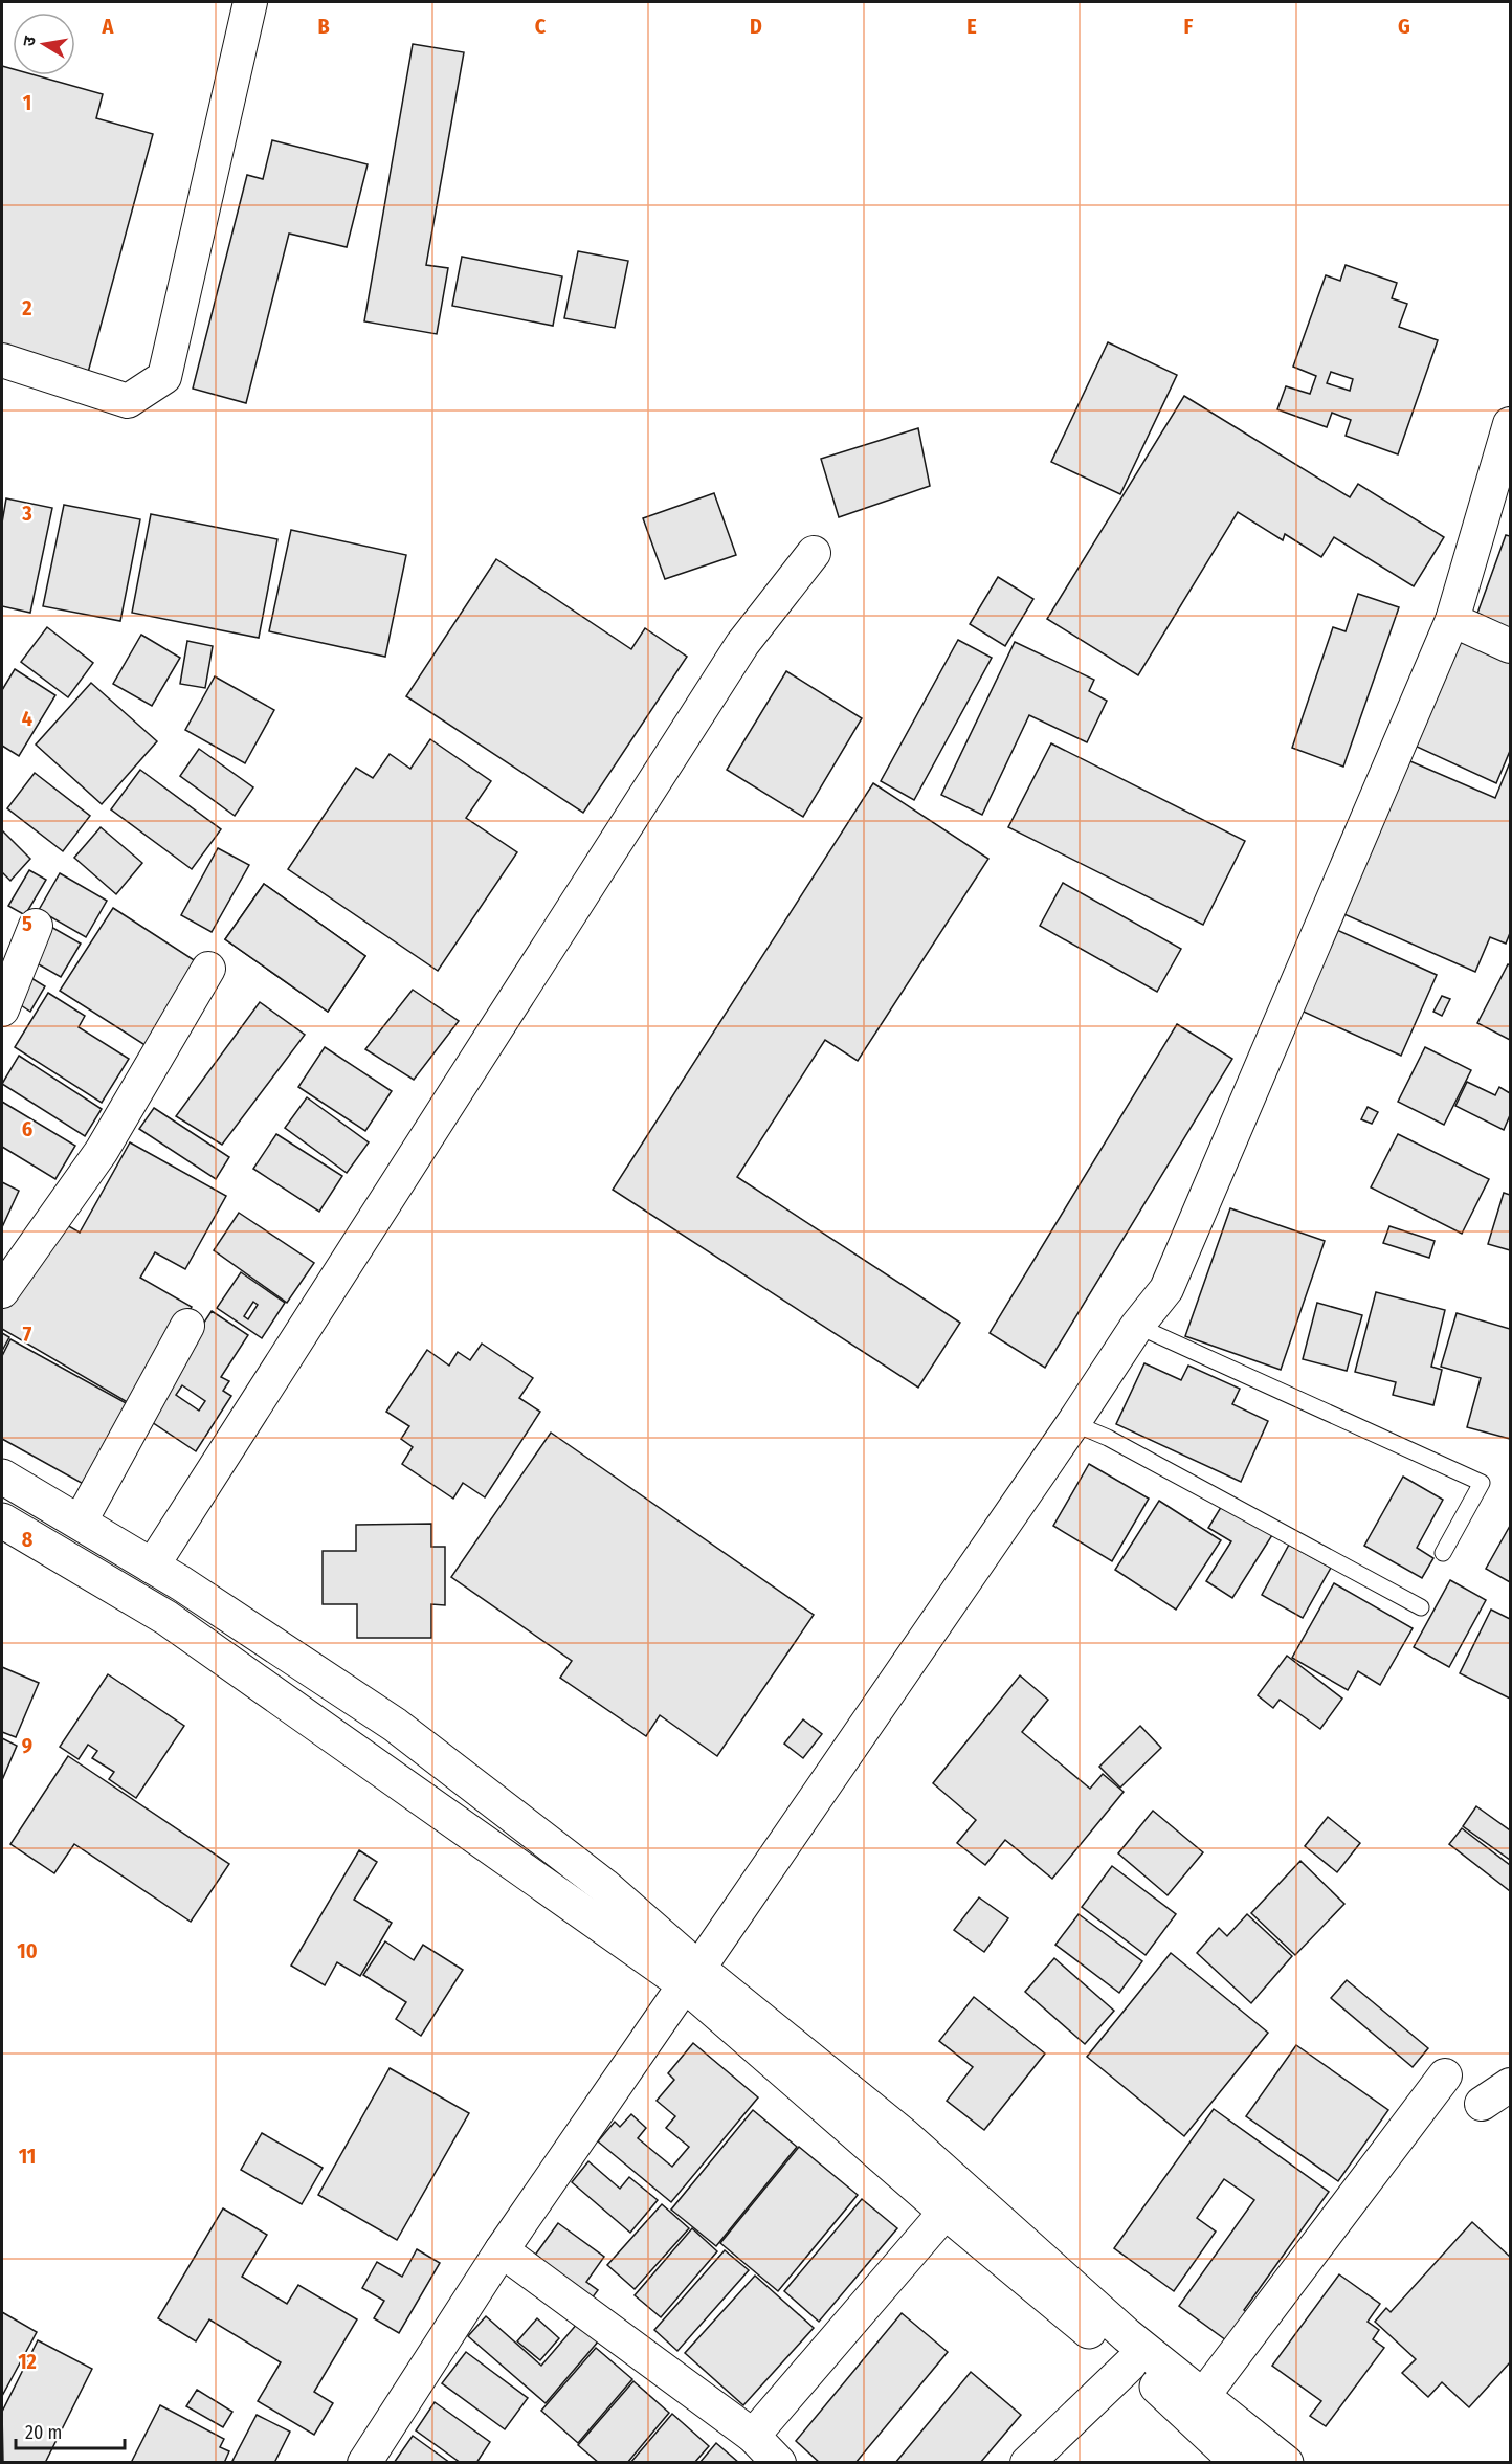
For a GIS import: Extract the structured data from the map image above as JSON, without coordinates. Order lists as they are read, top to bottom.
{
  "scale_bar": "20 m",
  "north": "left",
  "grid": {
    "columns": [
      "A",
      "B",
      "C",
      "D",
      "E",
      "F",
      "G"
    ],
    "rows": [
      "1",
      "2",
      "3",
      "4",
      "5",
      "6",
      "7",
      "8",
      "9",
      "10",
      "11",
      "12"
    ]
  }
}
